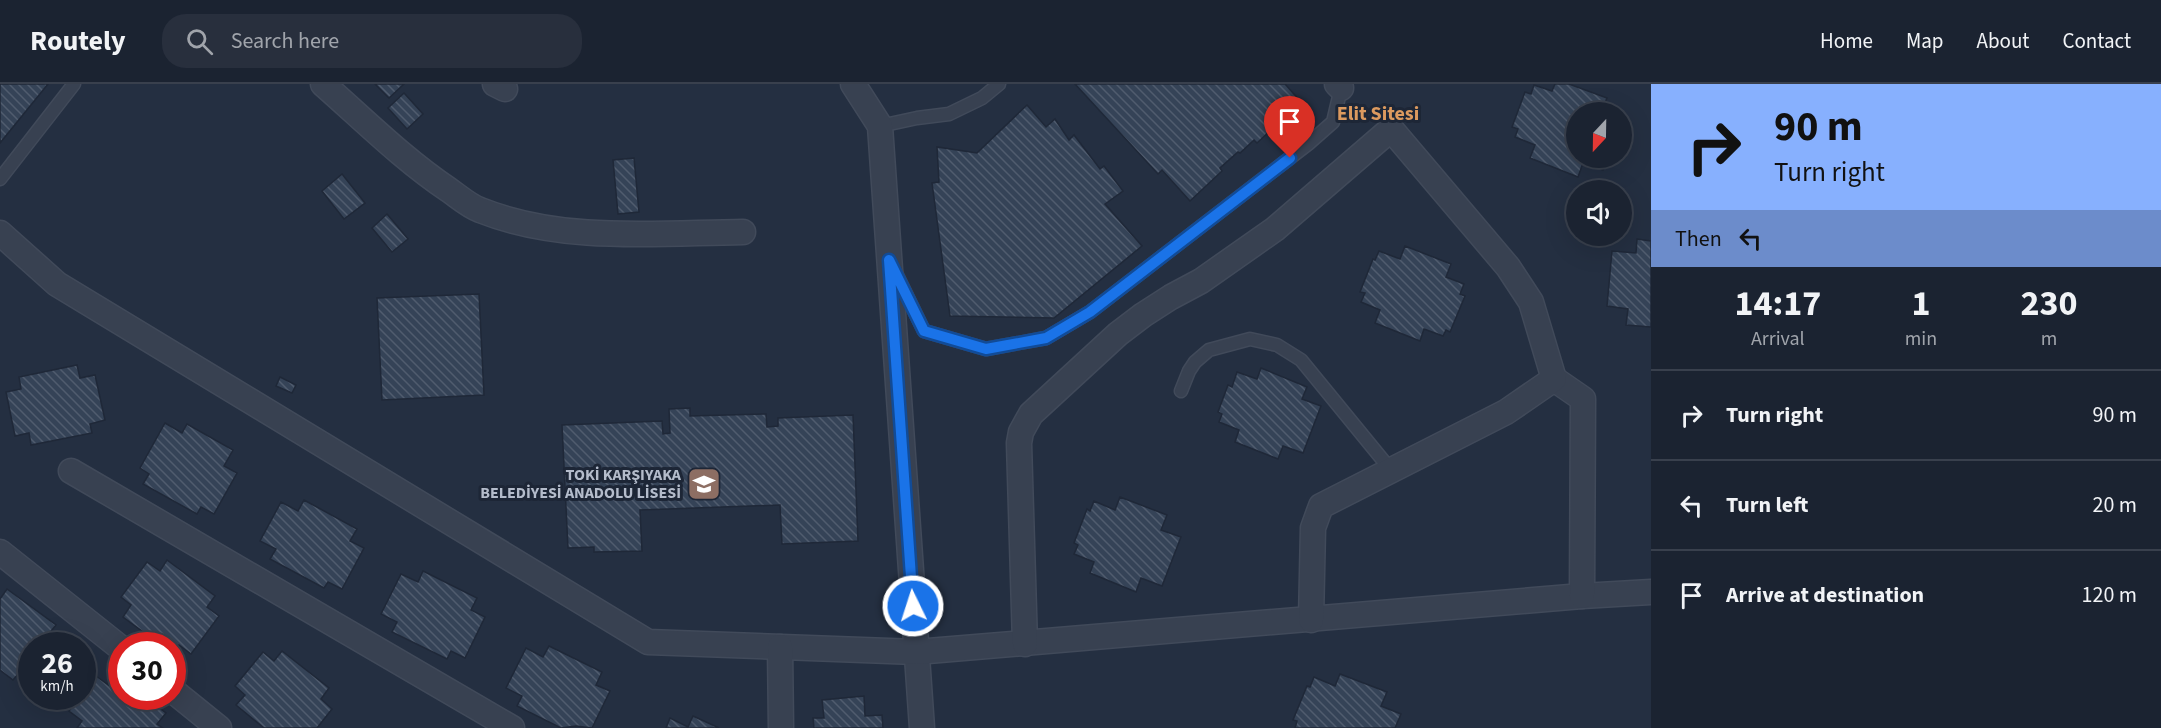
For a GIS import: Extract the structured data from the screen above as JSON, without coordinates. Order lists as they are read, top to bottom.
{
  "districts": ["Elit Sitesi"],
  "places": {
    "school or university": ["TOKİ KARŞIYAKA BELEDİYESİ ANADOLU LİSESİ"]
  },
  "north": "bottom",
  "page": {
    "header": "Routely",
    "search": "Search here",
    "nav": [
      "Home",
      "Map",
      "About",
      "Contact"
    ],
    "turn": ["90 m", "Turn right"],
    "then": "Then",
    "eta": [
      "14:17",
      "Arrival",
      "1",
      "min",
      "230",
      "m"
    ],
    "list": [
      {
        "name": "Turn right",
        "value": "90 m"
      },
      {
        "name": "Turn left",
        "value": "20 m"
      },
      {
        "name": "Arrive at destination",
        "value": "120 m"
      }
    ],
    "speed": "26 km/h",
    "limit": "30"
  }
}
